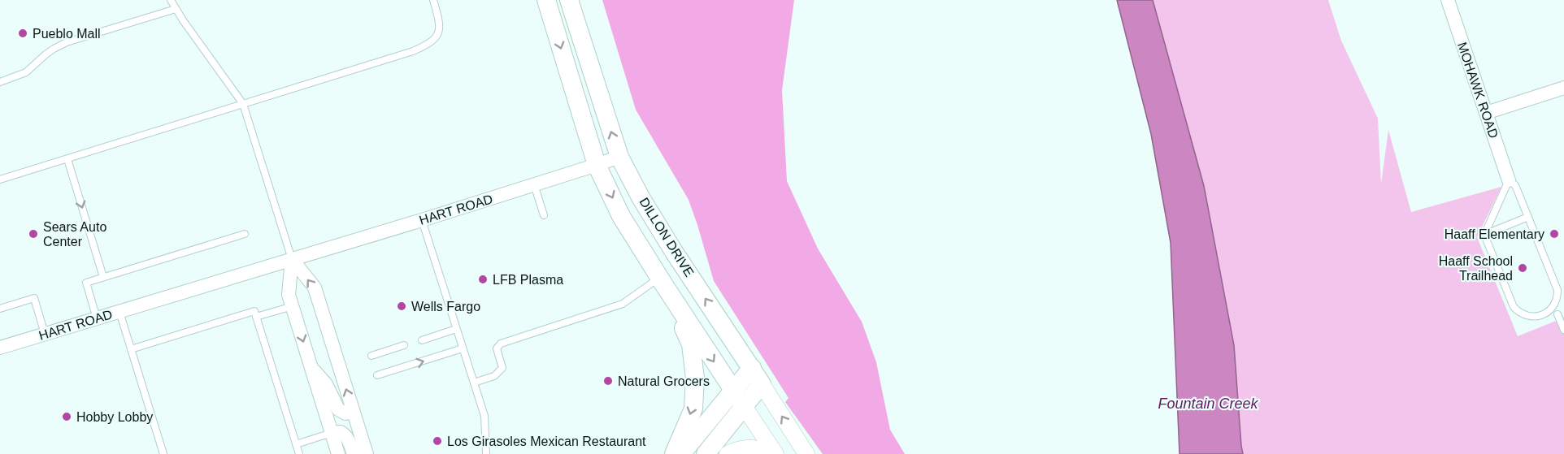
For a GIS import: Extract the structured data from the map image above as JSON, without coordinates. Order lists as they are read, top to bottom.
{
  "streets": {
    "main road": ["DILLON DRIVE"],
    "street": ["MOHAWK ROAD", "HART ROAD"]
  },
  "crossings": [
    ["HART ROAD", "DILLON DRIVE"]
  ],
  "water": ["Fountain Creek"],
  "places": [
    "Pueblo Mall",
    "Sears Auto Center",
    "Haaff Elementary",
    "Haaff School Trailhead",
    "LFB Plasma",
    "Wells Fargo",
    "Natural Grocers",
    "Hobby Lobby",
    "Los Girasoles Mexican Restaurant"
  ]
}
